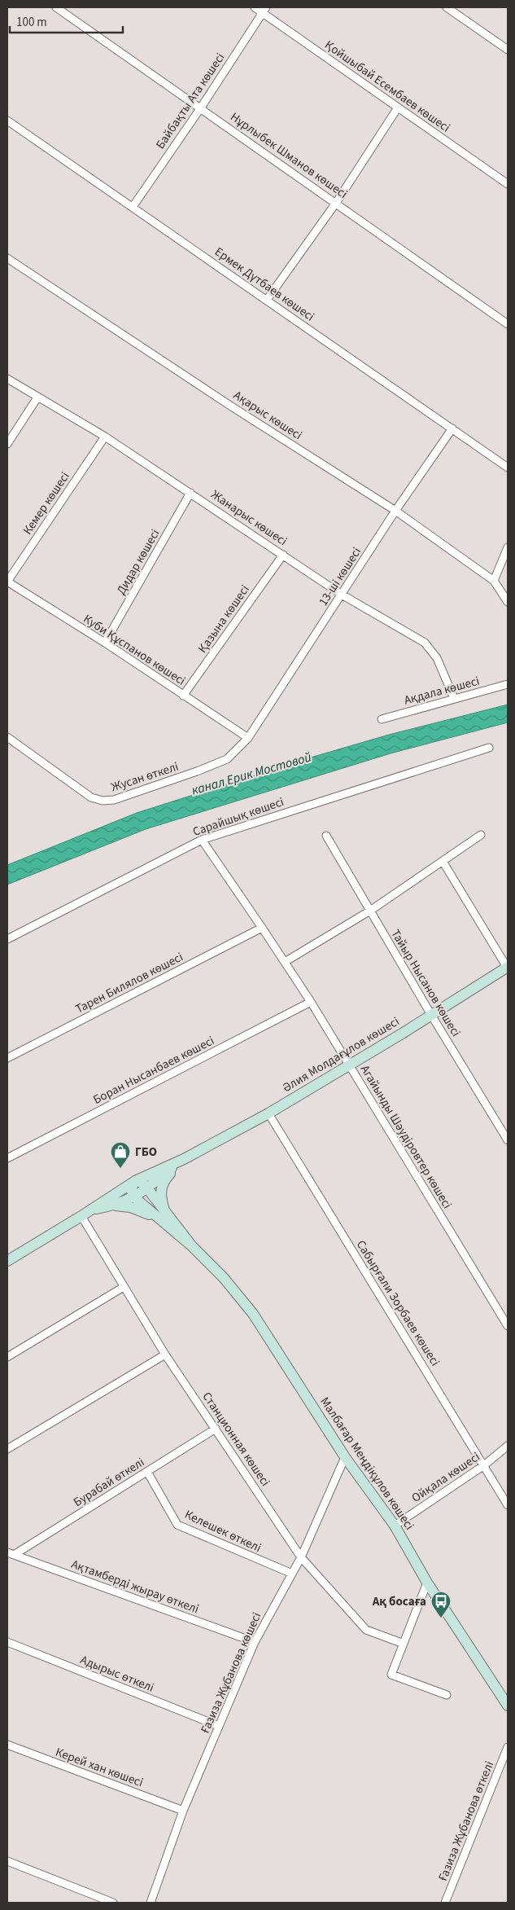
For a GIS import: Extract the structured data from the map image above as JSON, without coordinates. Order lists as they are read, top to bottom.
{
  "streets": {
    "main road": ["Әлия Молдағұлов көшесі", "Малбағар Меңдіқұлов көшесі"],
    "street": [
      "Қойшыбай Есембаев көшесі",
      "Байбақты Ата көшесі",
      "Нұрлыбек Шманов көшесі",
      "Ермек Дүтбаев көшесi",
      "Ақарыс көшесi",
      "Кемер көшесі",
      "Жанарыс көшесі",
      "Дидар көшесі",
      "13-ші көшесi",
      "Қазына көшесі",
      "Куби Құспанов көшесi",
      "Ақдала көшесі",
      "Жусан өткелі",
      "Сарайшық көшесі",
      "Тарен Билялов көшесі",
      "Тайыр Нысанов көшесi",
      "Боран Нысанбаев көшесі",
      "Агайынды Шәудіровтер көшесi",
      "Сабырғали Зорбаев көшесі",
      "Станционная көшесі",
      "Ойқала көшесі",
      "Бурабай өткелі",
      "Келешек өткелі",
      "Ақтамберді жырау өткелі",
      "Ғазиза Жұбанова көшесі",
      "Адырыс өткелі",
      "Керей хан көшесі",
      "Ғазиза Жұбанова өткелі"
    ]
  },
  "crossings": [
    ["Қойшыбай Есембаев көшесі", "Байбақты Ата көшесі"],
    ["Байбақты Ата көшесі", "Нұрлыбек Шманов көшесі"],
    ["Байбақты Ата көшесі", "Ермек Дүтбаев көшесi"],
    ["Ермек Дүтбаев көшесi", "13-ші көшесi"],
    ["Ақарыс көшесi", "13-ші көшесi"],
    ["Кемер көшесі", "Жанарыс көшесі"],
    ["Кемер көшесі", "Куби Құспанов көшесi"],
    ["Жанарыс көшесі", "Дидар көшесі"],
    ["Жанарыс көшесі", "13-ші көшесi"],
    ["Жанарыс көшесі", "Қазына көшесі"],
    ["Жанарыс көшесі", "Ақдала көшесі"],
    ["Дидар көшесі", "Куби Құспанов көшесi"],
    ["13-ші көшесi", "Куби Құспанов көшесi"],
    ["13-ші көшесi", "Жусан өткелі"],
    ["Қазына көшесі", "Куби Құспанов көшесi"],
    ["Куби Құспанов көшесi", "Жусан өткелі"],
    ["Сарайшық көшесі", "Агайынды Шәудіровтер көшесi"],
    ["Тарен Билялов көшесі", "Агайынды Шәудіровтер көшесi"],
    ["Тайыр Нысанов көшесi", "Әлия Молдағұлов көшесі"],
    ["Әлия Молдағұлов көшесі", "Агайынды Шәудіровтер көшесi"],
    ["Әлия Молдағұлов көшесі", "Сабырғали Зорбаев көшесі"],
    ["Әлия Молдағұлов көшесі", "Станционная көшесі"],
    ["Әлия Молдағұлов көшесі", "Малбағар Меңдіқұлов көшесі"],
    ["Боран Нысанбаев көшесі", "Агайынды Шәудіровтер көшесi"],
    ["Сабырғали Зорбаев көшесі", "Ойқала көшесі"],
    ["Станционная көшесі", "Бурабай өткелі"],
    ["Станционная көшесі", "Ғазиза Жұбанова көшесі"],
    ["Малбағар Меңдіқұлов көшесі", "Ойқала көшесі"],
    ["Малбағар Меңдіқұлов көшесі", "Ғазиза Жұбанова көшесі"],
    ["Бурабай өткелі", "Келешек өткелі"],
    ["Бурабай өткелі", "Ақтамберді жырау өткелі"],
    ["Келешек өткелі", "Ғазиза Жұбанова көшесі"],
    ["Ақтамберді жырау өткелі", "Ғазиза Жұбанова көшесі"],
    ["Ғазиза Жұбанова көшесі", "Адырыс өткелі"],
    ["Ғазиза Жұбанова көшесі", "Керей хан көшесі"]
  ],
  "water": ["канал Ерик Мостовой"],
  "places": {
    "shop": ["ГБО"],
    "bus stop": ["Ақ босаға"]
  },
  "scale_bar": "100 m"
}
